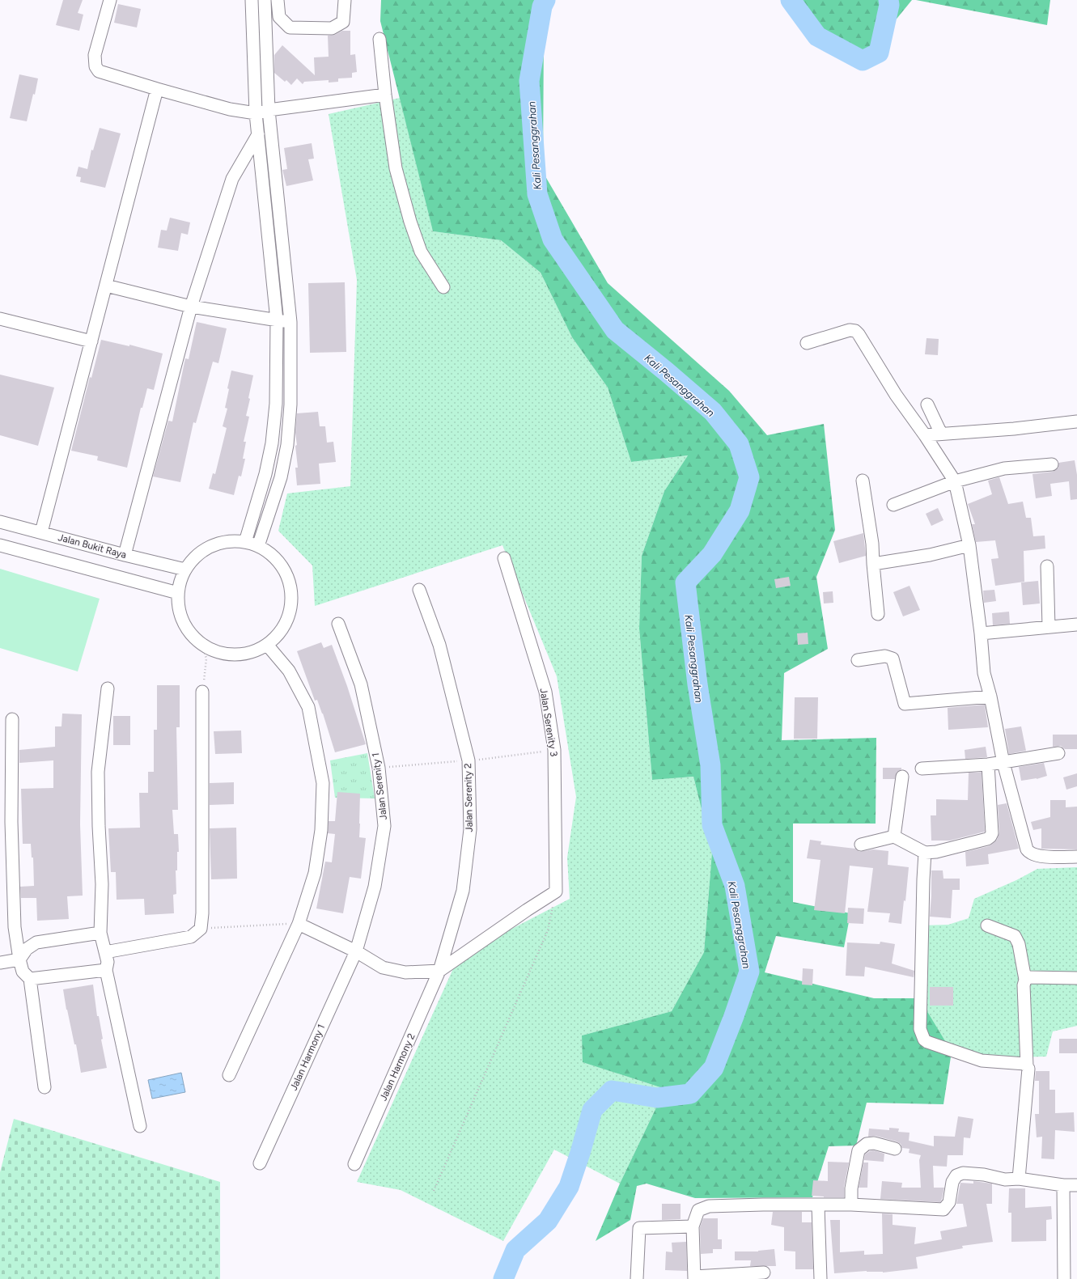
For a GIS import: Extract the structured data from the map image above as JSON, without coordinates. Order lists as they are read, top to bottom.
{
  "streets": {
    "street": [
      "Jalan Bukit Raya",
      "Jalan Serenity 3",
      "Jalan Serenity 1",
      "Jalan Serenity 2",
      "Jalan Harmony 1",
      "Jalan Harmony 2"
    ]
  },
  "crossings": [
    ["Jalan Serenity 1", "Jalan Harmony 1"],
    ["Jalan Serenity 2", "Jalan Harmony 2"]
  ],
  "water": ["Kali Pesanggrahan"]
}
